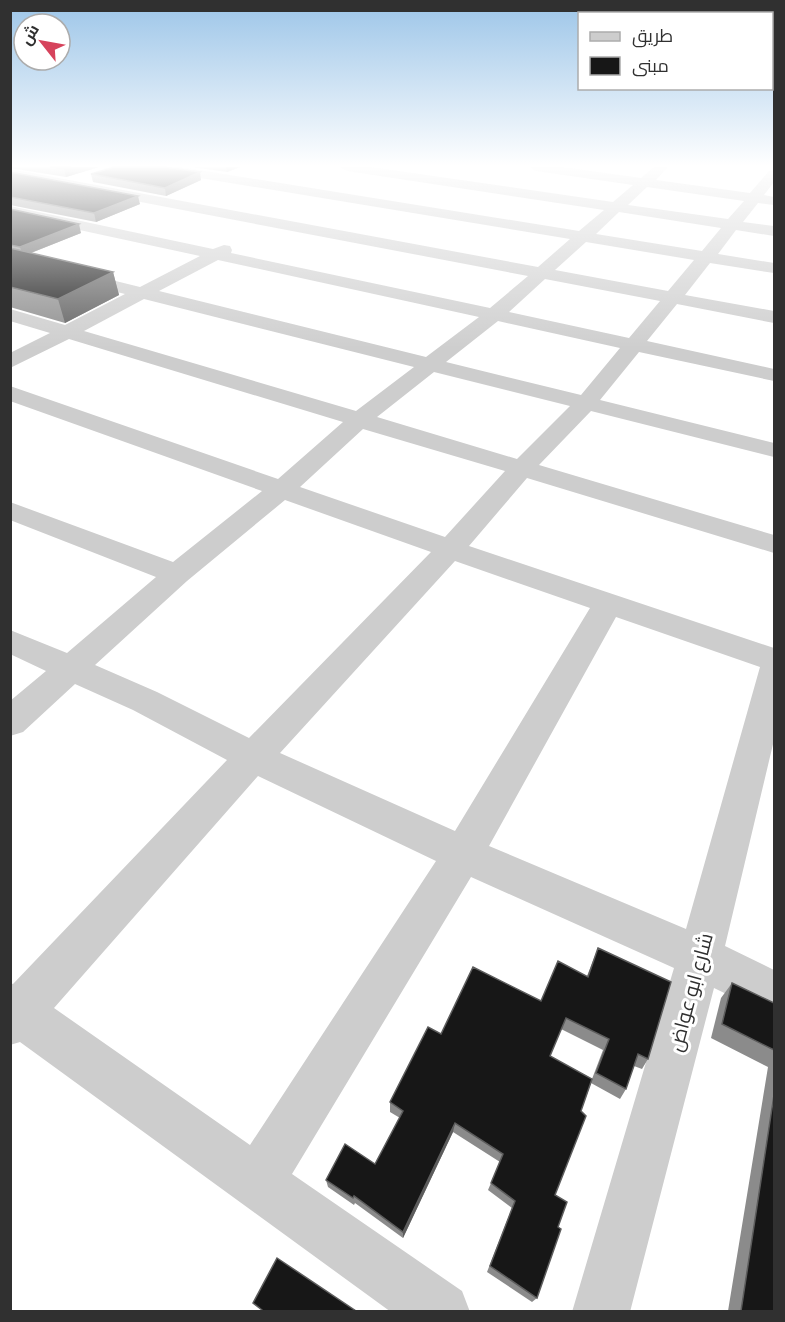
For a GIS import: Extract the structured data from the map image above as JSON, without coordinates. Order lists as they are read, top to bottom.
{
  "streets": {
    "street": ["شارع ابو عواض"]
  },
  "legend": ["طريق", "مبنى"],
  "north": "top left"
}
